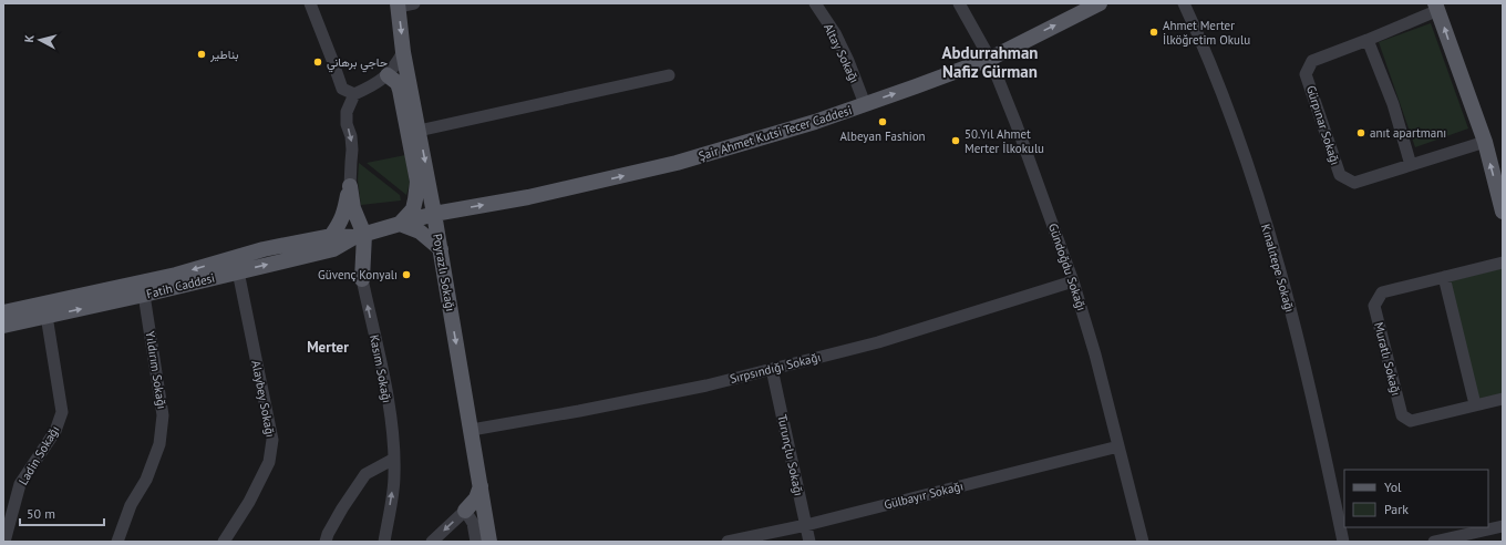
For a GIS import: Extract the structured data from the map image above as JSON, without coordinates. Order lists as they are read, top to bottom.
{
  "streets": {
    "main road": ["Şair Ahmet Kutsi Tecer Caddesi", "Poyrazlı Sokağı", "Fatih Caddesi"],
    "street": [
      "Altay Sokağı",
      "Gürpınar Sokağı",
      "Gündoğdu Sokağı",
      "Kınalıtepe Sokağı",
      "Muratlı Sokağı",
      "Sırpsındığı Sokağı",
      "Kasım Sokağı",
      "Yıldırım Sokağı",
      "Alaybey Sokağı",
      "Ladin Sokağı",
      "Turunçlu Sokağı",
      "Gülbayır Sokağı"
    ]
  },
  "crossings": [
    ["Altay Sokağı", "Şair Ahmet Kutsi Tecer Caddesi"],
    ["Şair Ahmet Kutsi Tecer Caddesi", "Gündoğdu Sokağı"],
    ["Şair Ahmet Kutsi Tecer Caddesi", "Poyrazlı Sokağı"],
    ["Şair Ahmet Kutsi Tecer Caddesi", "Fatih Caddesi"],
    ["Gündoğdu Sokağı", "Sırpsındığı Sokağı"],
    ["Gündoğdu Sokağı", "Gülbayır Sokağı"],
    ["Poyrazlı Sokağı", "Fatih Caddesi"],
    ["Poyrazlı Sokağı", "Sırpsındığı Sokağı"],
    ["Fatih Caddesi", "Yıldırım Sokağı"],
    ["Fatih Caddesi", "Alaybey Sokağı"],
    ["Fatih Caddesi", "Ladin Sokağı"],
    ["Sırpsındığı Sokağı", "Turunçlu Sokağı"],
    ["Turunçlu Sokağı", "Gülbayır Sokağı"]
  ],
  "one_way": ["Şair Ahmet Kutsi Tecer Caddesi", "Kasım Sokağı"],
  "districts": ["Abdurrahman Nafiz Gürman", "Merter"],
  "places": [
    "Ahmet Merter İlköğretim Okulu",
    "بناطير",
    "حاجي برهاني",
    "Albeyan Fashion",
    "anıt apartmanı",
    "50.Yıl Ahmet Merter İlkokulu",
    "Güvenç Konyalı"
  ],
  "legend": ["Yol", "Park"],
  "scale_bar": "50 m",
  "north": "left"
}
